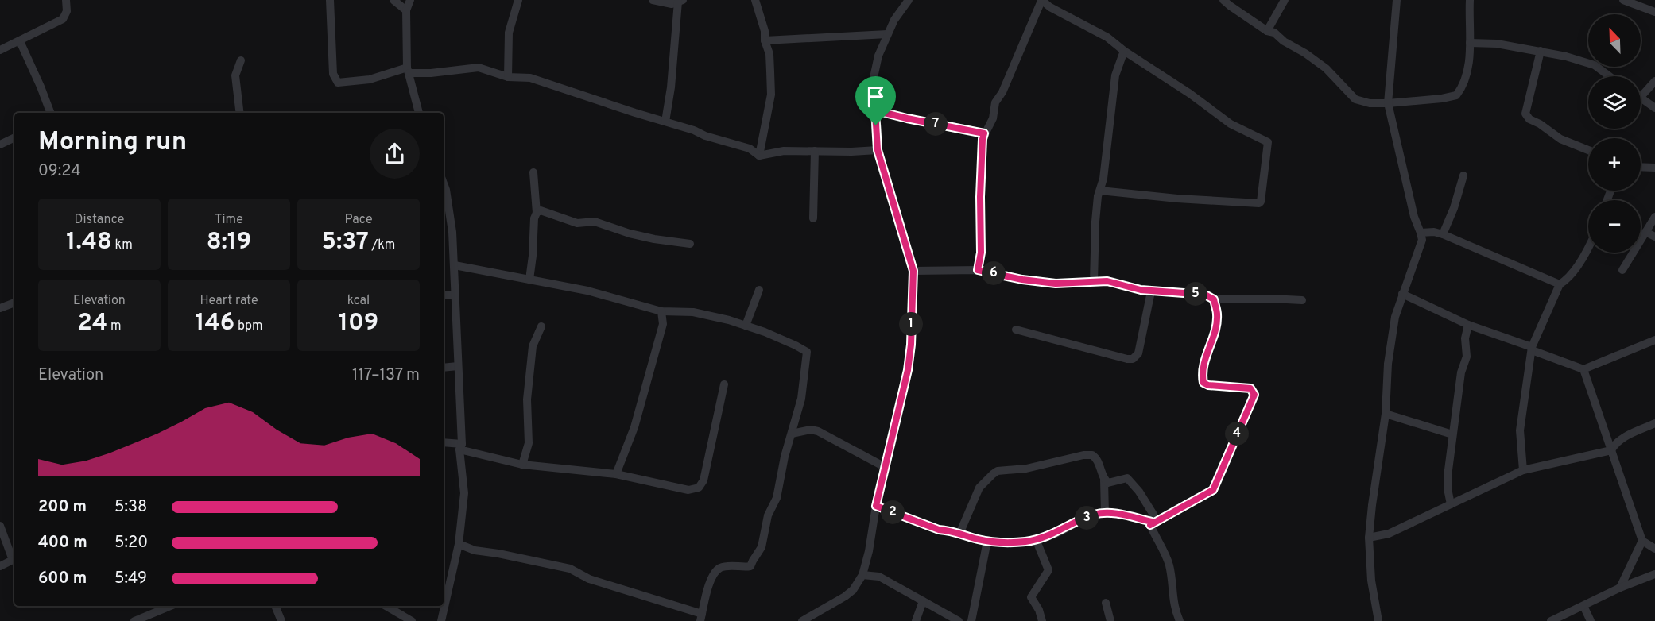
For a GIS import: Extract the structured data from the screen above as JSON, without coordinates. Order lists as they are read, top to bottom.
{
  "north": "top left",
  "page": {
    "map_buttons": ["+", "−"],
    "pins": [
      "7",
      "6",
      "5",
      "1",
      "4",
      "2",
      "3"
    ],
    "heading": ["Morning run", "09:24"],
    "stats": [
      ["Distance", "1.48 km"],
      ["Time", "8:19"],
      ["Pace", "5:37 /km"],
      ["Elevation", "24 m"],
      ["Heart rate", "146 bpm"],
      ["kcal", "109"]
    ],
    "chart": ["Elevation", "117–137 m"],
    "list": [
      {
        "name": "200 m",
        "note": "5:38"
      },
      {
        "name": "400 m",
        "note": "5:20"
      },
      {
        "name": "600 m",
        "note": "5:49"
      }
    ]
  }
}
